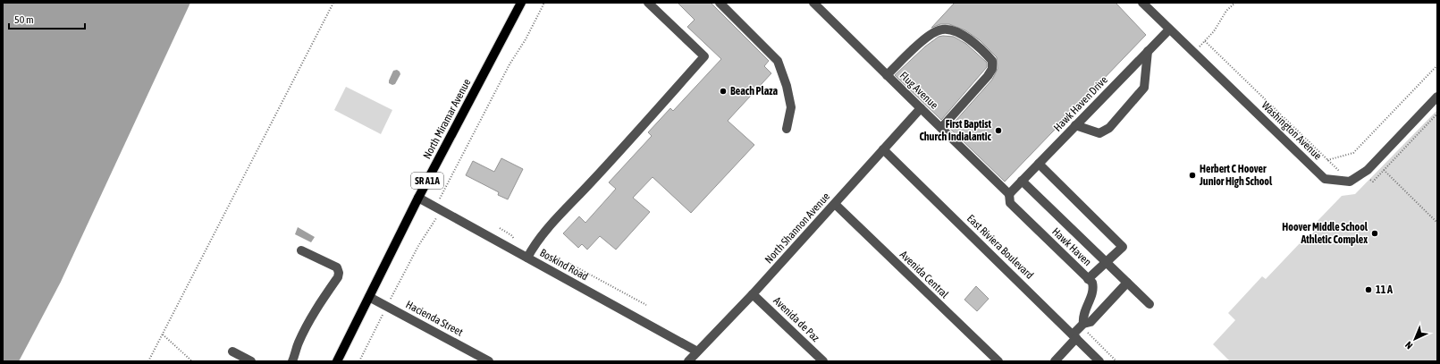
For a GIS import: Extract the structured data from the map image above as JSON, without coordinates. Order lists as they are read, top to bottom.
{
  "streets": {
    "main road": ["North Miramar Avenue", "SR A1A"],
    "street": [
      "Flug Avenue",
      "Hawk Haven Drive",
      "Washington Avenue",
      "North Shannon Avenue",
      "East Riviera Boulevard",
      "Hawk Haven",
      "Boskind Road",
      "Avenida Central",
      "Hacienda Street",
      "Avenida de Paz"
    ]
  },
  "crossings": [
    ["Flug Avenue", "Hawk Haven Drive"],
    ["Flug Avenue", "North Shannon Avenue"],
    ["Flug Avenue", "Hawk Haven"],
    ["Hawk Haven Drive", "Washington Avenue"],
    ["Hawk Haven Drive", "Hawk Haven"],
    ["North Miramar Avenue", "Boskind Road"],
    ["North Miramar Avenue", "Hacienda Street"],
    ["North Shannon Avenue", "East Riviera Boulevard"],
    ["North Shannon Avenue", "Boskind Road"],
    ["North Shannon Avenue", "Avenida Central"],
    ["North Shannon Avenue", "Avenida de Paz"]
  ],
  "places": [
    "Beach Plaza",
    "First Baptist Church Indialantic",
    "Herbert C Hoover Junior High School",
    "Hoover Middle School Athletic Complex",
    "11 A"
  ],
  "scale_bar": "50 m",
  "north": "bottom left"
}
